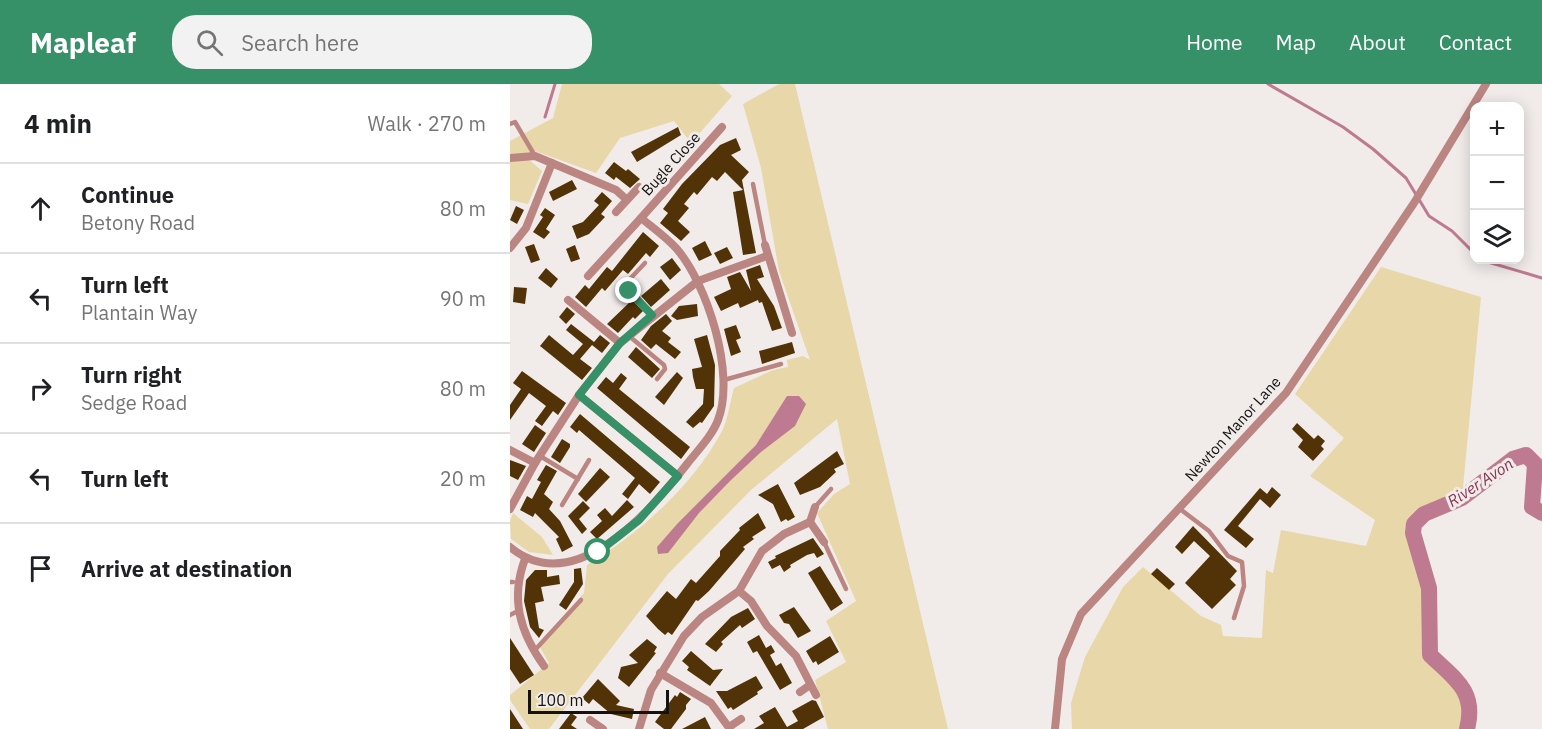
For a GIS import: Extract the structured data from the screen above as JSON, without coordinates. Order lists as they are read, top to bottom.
{
  "streets": {
    "street": ["Bugle Close", "Newton Manor Lane"]
  },
  "water": ["River Avon"],
  "scale_bar": "100 m",
  "page": {
    "header": "Mapleaf",
    "search": "Search here",
    "nav": [
      "Home",
      "Map",
      "About",
      "Contact"
    ],
    "heading": ["4 min", "Walk · 270 m"],
    "map_buttons": ["+", "−"],
    "list": [
      ["Continue", "Betony Road", "80 m"],
      ["Turn left", "Plantain Way", "90 m"],
      ["Turn right", "Sedge Road", "80 m"],
      ["Turn left", "20 m"],
      "Arrive at destination"
    ],
    "scale": "100 m"
  }
}
